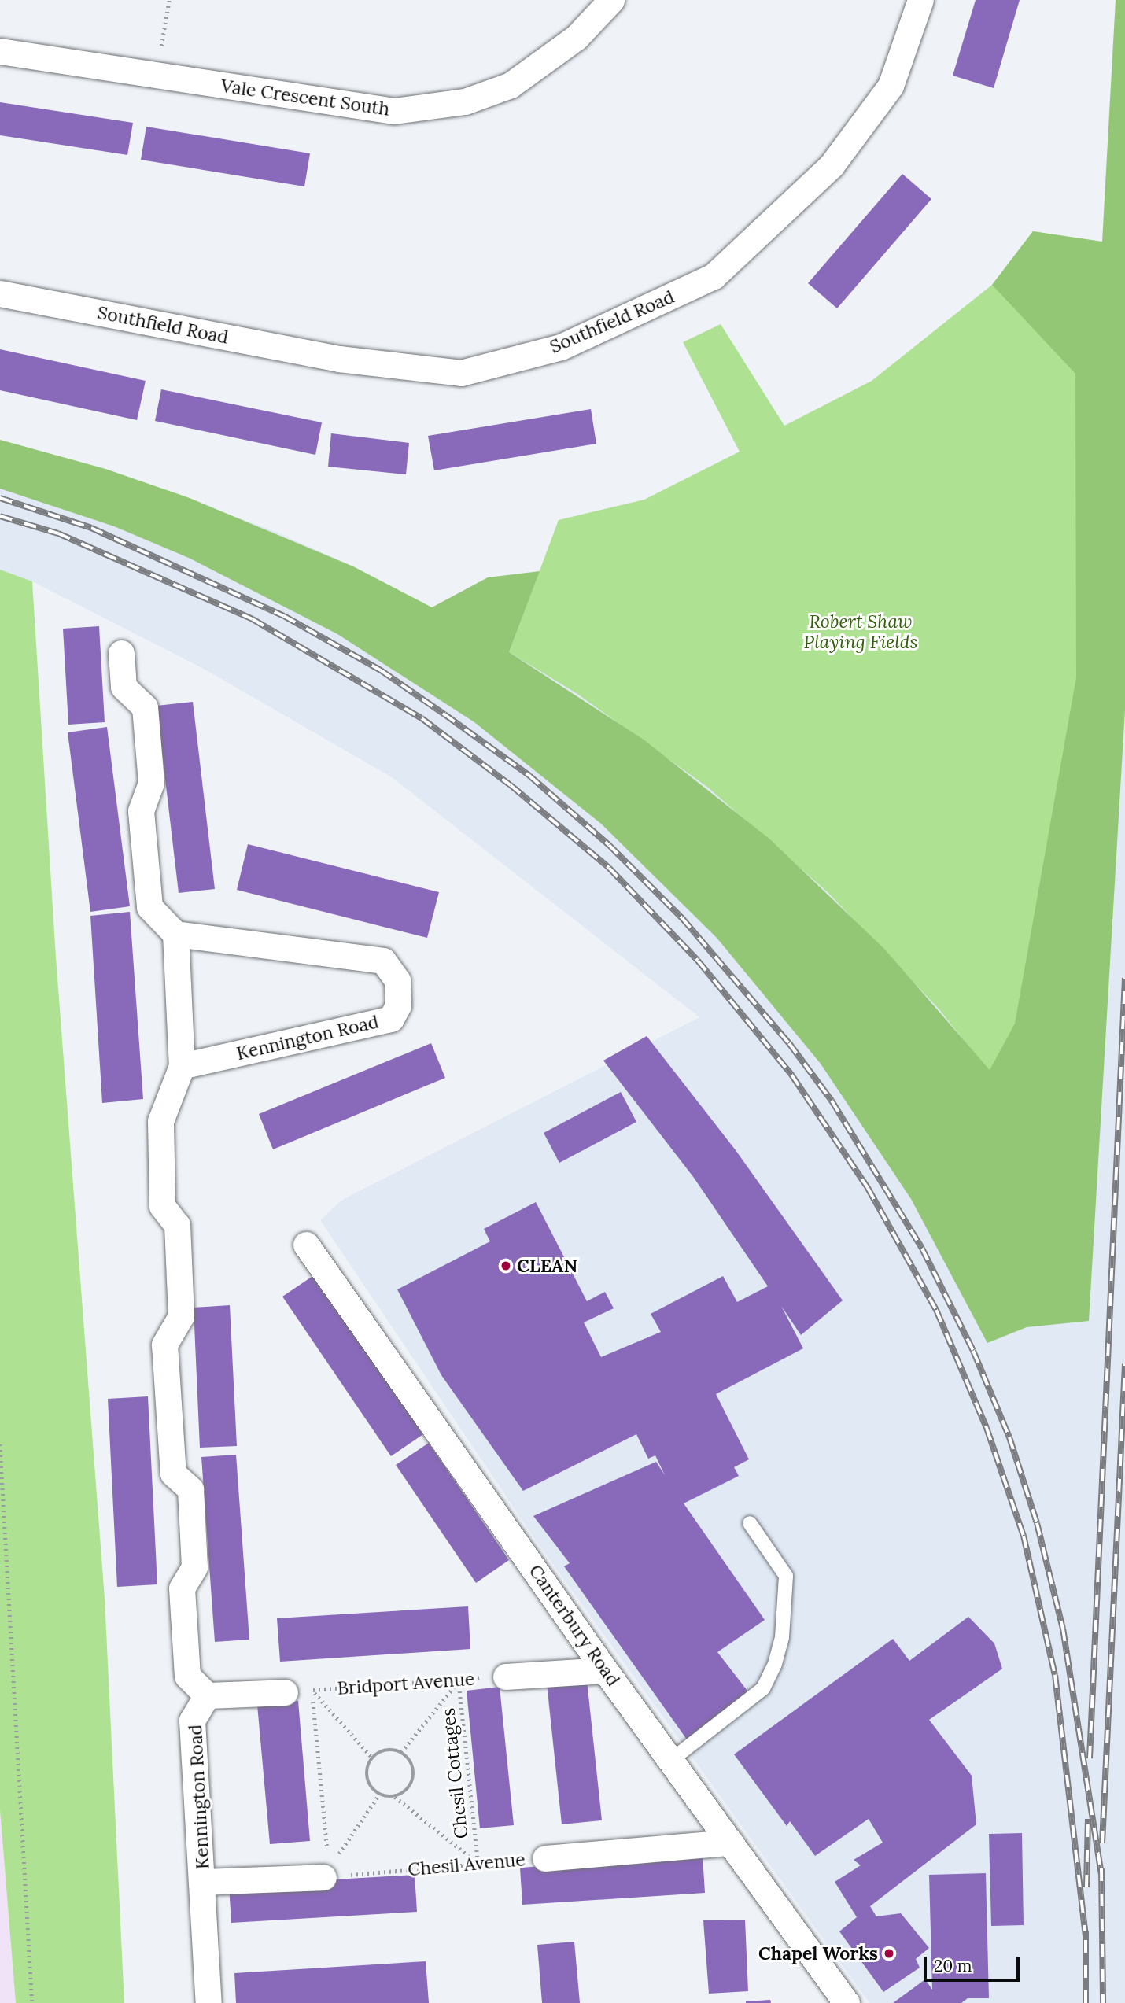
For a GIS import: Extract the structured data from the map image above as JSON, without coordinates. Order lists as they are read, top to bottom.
{
  "streets": {
    "street": [
      "Vale Crescent South",
      "Southfield Road",
      "Kennington Road",
      "Canterbury Road",
      "Chesil Avenue"
    ],
    "path": ["Bridport Avenue", "Chesil Cottages"]
  },
  "crossings": [
    ["Canterbury Road", "Chesil Avenue"],
    ["Chesil Cottages", "Chesil Avenue"]
  ],
  "parks": ["Robert Shaw Playing Fields"],
  "places": ["CLEAN", "Chapel Works"],
  "scale_bar": "20 m"
}
